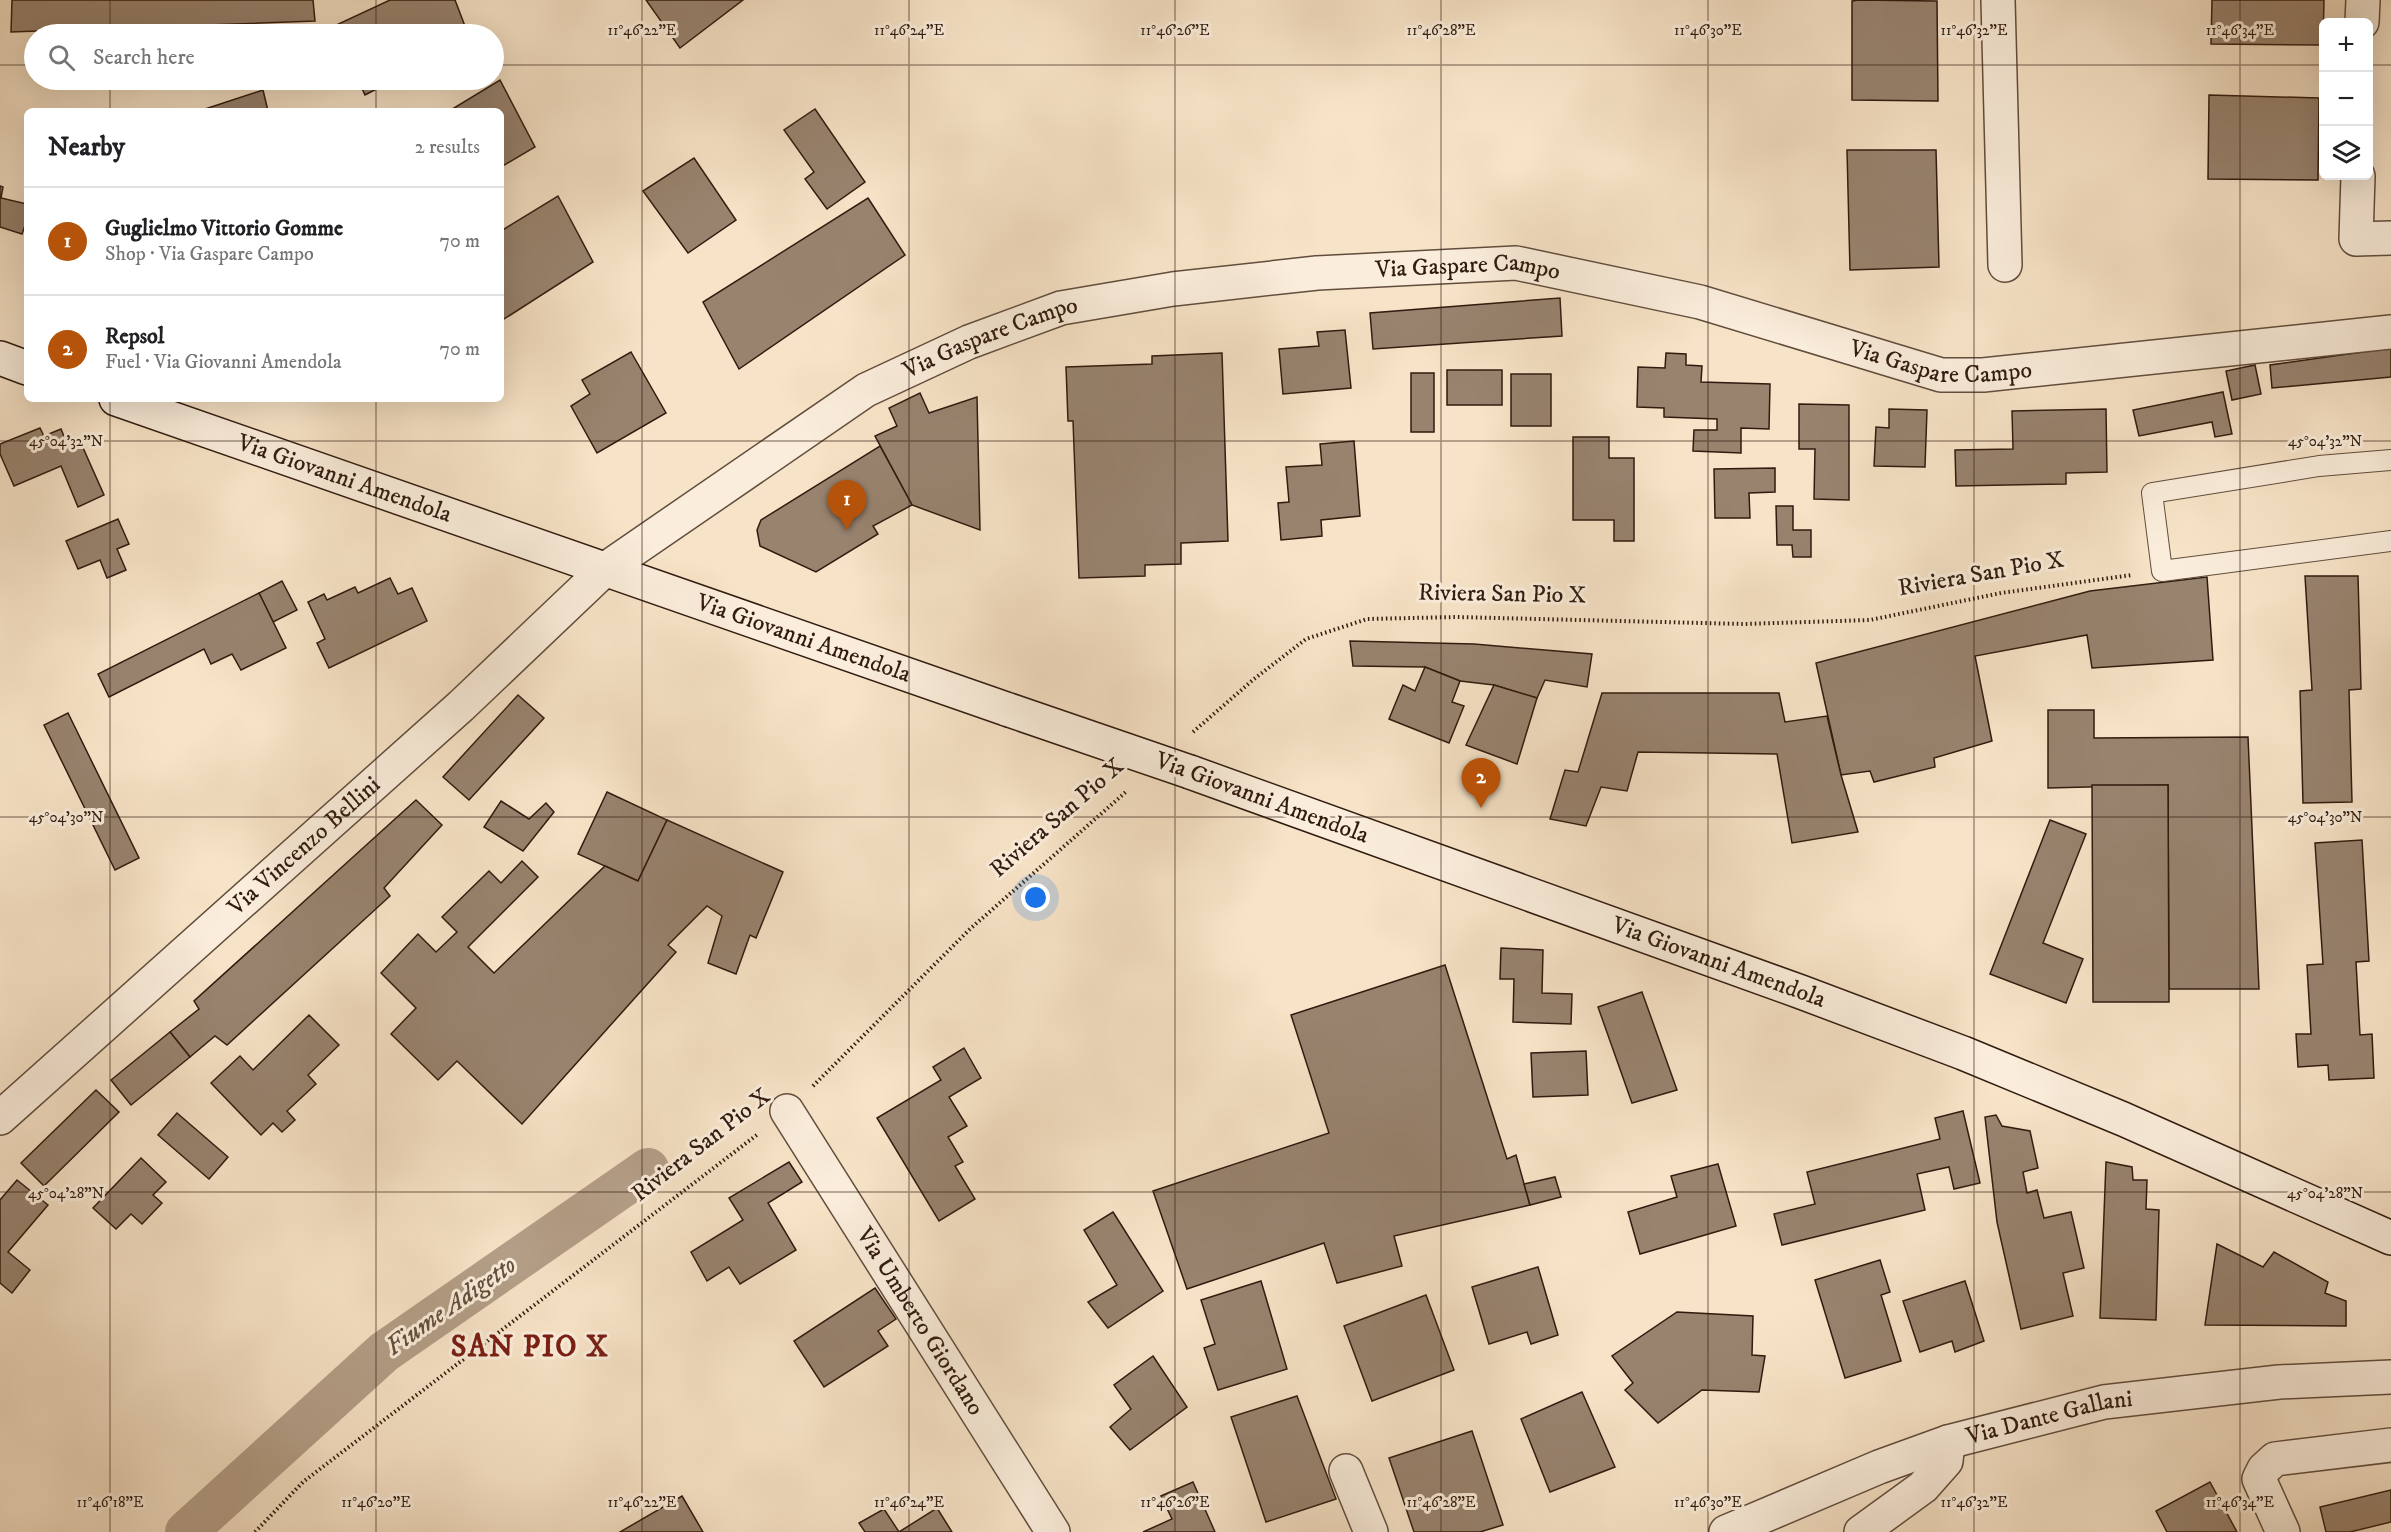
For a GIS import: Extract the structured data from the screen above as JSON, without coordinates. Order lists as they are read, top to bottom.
{
  "streets": {
    "street": [
      "Via Gaspare Campo",
      "Via Giovanni Amendola",
      "Via Vincenzo Bellini",
      "Via Umberto Giordano",
      "Via Dante Gallani"
    ],
    "path": ["Riviera San Pio X"]
  },
  "crossings": [
    ["Via Gaspare Campo", "Via Giovanni Amendola"],
    ["Via Gaspare Campo", "Via Vincenzo Bellini"],
    ["Via Giovanni Amendola", "Via Vincenzo Bellini"],
    ["Riviera San Pio X", "Via Umberto Giordano"]
  ],
  "districts": ["SAN PIO X"],
  "water": ["Fiume Adigetto"],
  "page": {
    "map_buttons": ["+", "−"],
    "search": "Search here",
    "heading": ["Nearby", "2 results"],
    "list": [
      {
        "mark": "1",
        "name": "Guglielmo Vittorio Gomme",
        "note": "Shop · Via Gaspare Campo",
        "value": "70 m"
      },
      {
        "mark": "2",
        "name": "Repsol",
        "note": "Fuel · Via Giovanni Amendola",
        "value": "70 m"
      }
    ],
    "pins": ["1", "2"]
  },
  "coordinates": [
    "11°46'22\"E",
    "11°46'24\"E",
    "11°46'26\"E",
    "11°46'28\"E",
    "11°46'30\"E",
    "11°46'32\"E",
    "11°46'34\"E",
    "45°04'32\"N",
    "45°04'30\"N",
    "45°04'28\"N",
    "11°46'18\"E",
    "11°46'20\"E"
  ]
}
